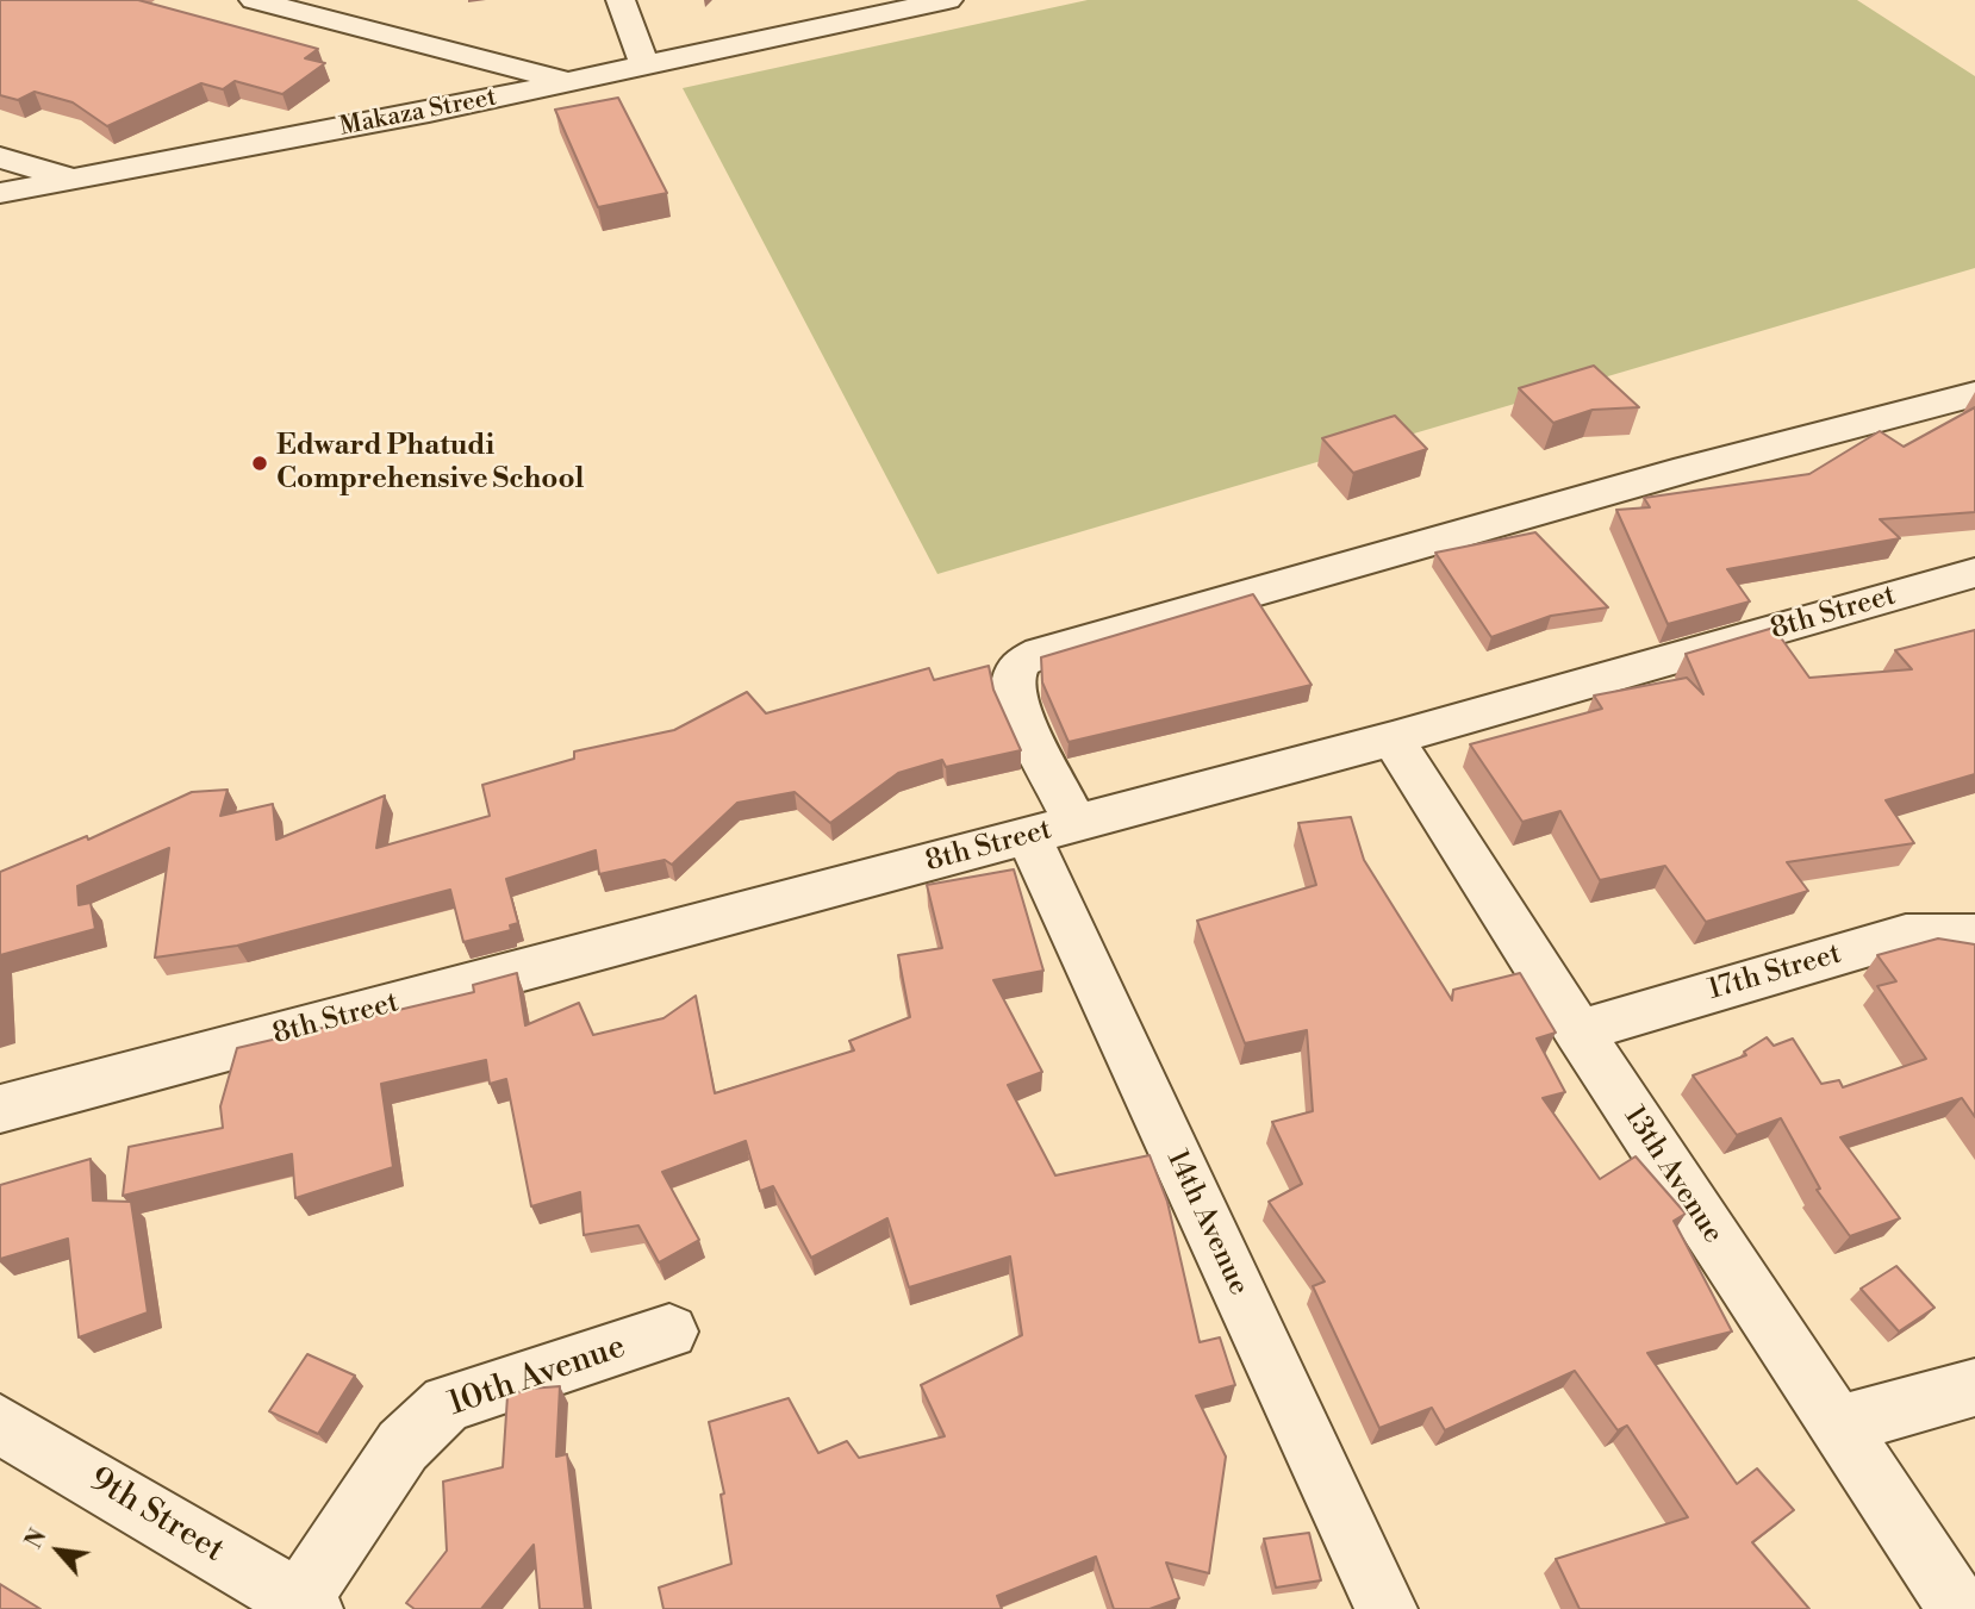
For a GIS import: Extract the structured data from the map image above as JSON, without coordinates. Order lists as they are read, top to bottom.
{
  "streets": {
    "street": [
      "Makaza Street",
      "8th Street",
      "17th Street",
      "13th Avenue",
      "14th Avenue",
      "10th Avenue",
      "9th Street"
    ]
  },
  "crossings": [
    ["8th Street", "13th Avenue"],
    ["8th Street", "14th Avenue"],
    ["17th Street", "13th Avenue"],
    ["10th Avenue", "9th Street"]
  ],
  "places": ["Edward Phatudi Comprehensive School"],
  "north": "top left"
}
